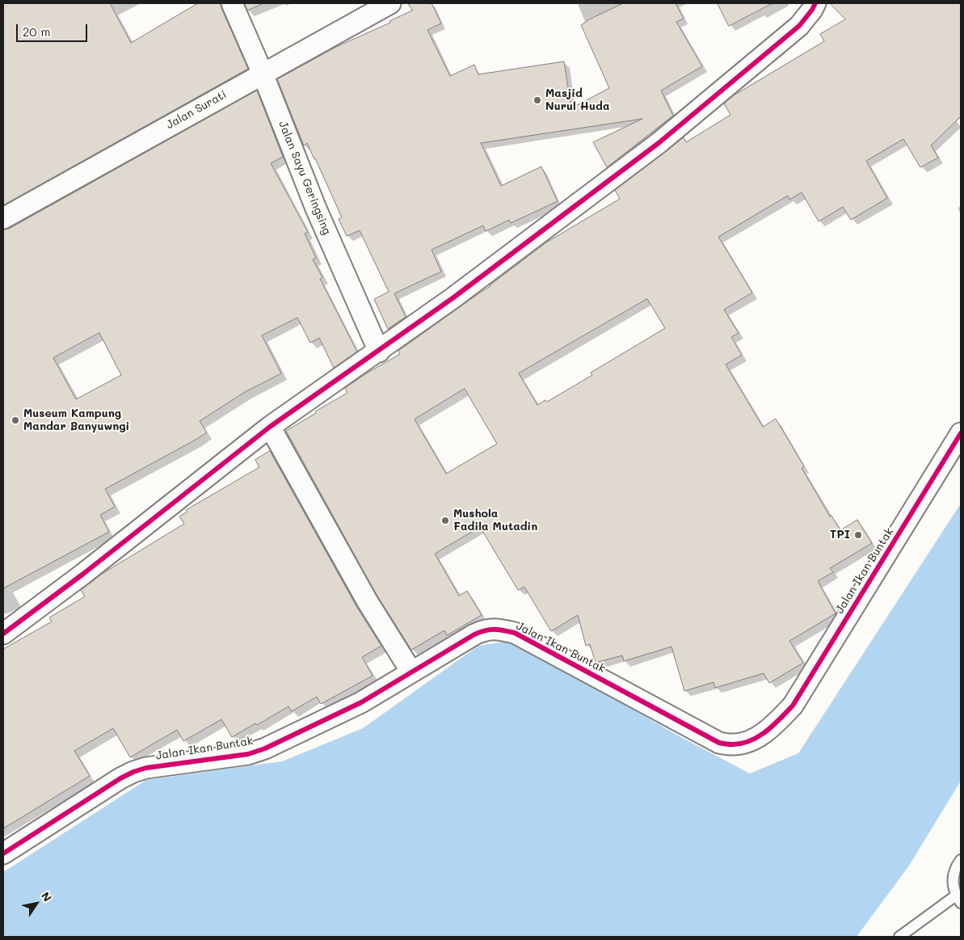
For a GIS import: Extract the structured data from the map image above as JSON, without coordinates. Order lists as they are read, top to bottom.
{
  "streets": {
    "street": ["Jalan Surati", "Jalan Sayu Geringsing", "Jalan Ikan Buntak"]
  },
  "crossings": [
    ["Jalan Surati", "Jalan Sayu Geringsing"]
  ],
  "places": [
    "Masjid Nurul Huda",
    "Museum Kampung Mandar Banyuwngi",
    "Mushola Fadila Mutadin",
    "TPI"
  ],
  "scale_bar": "20 m",
  "north": "top right"
}
